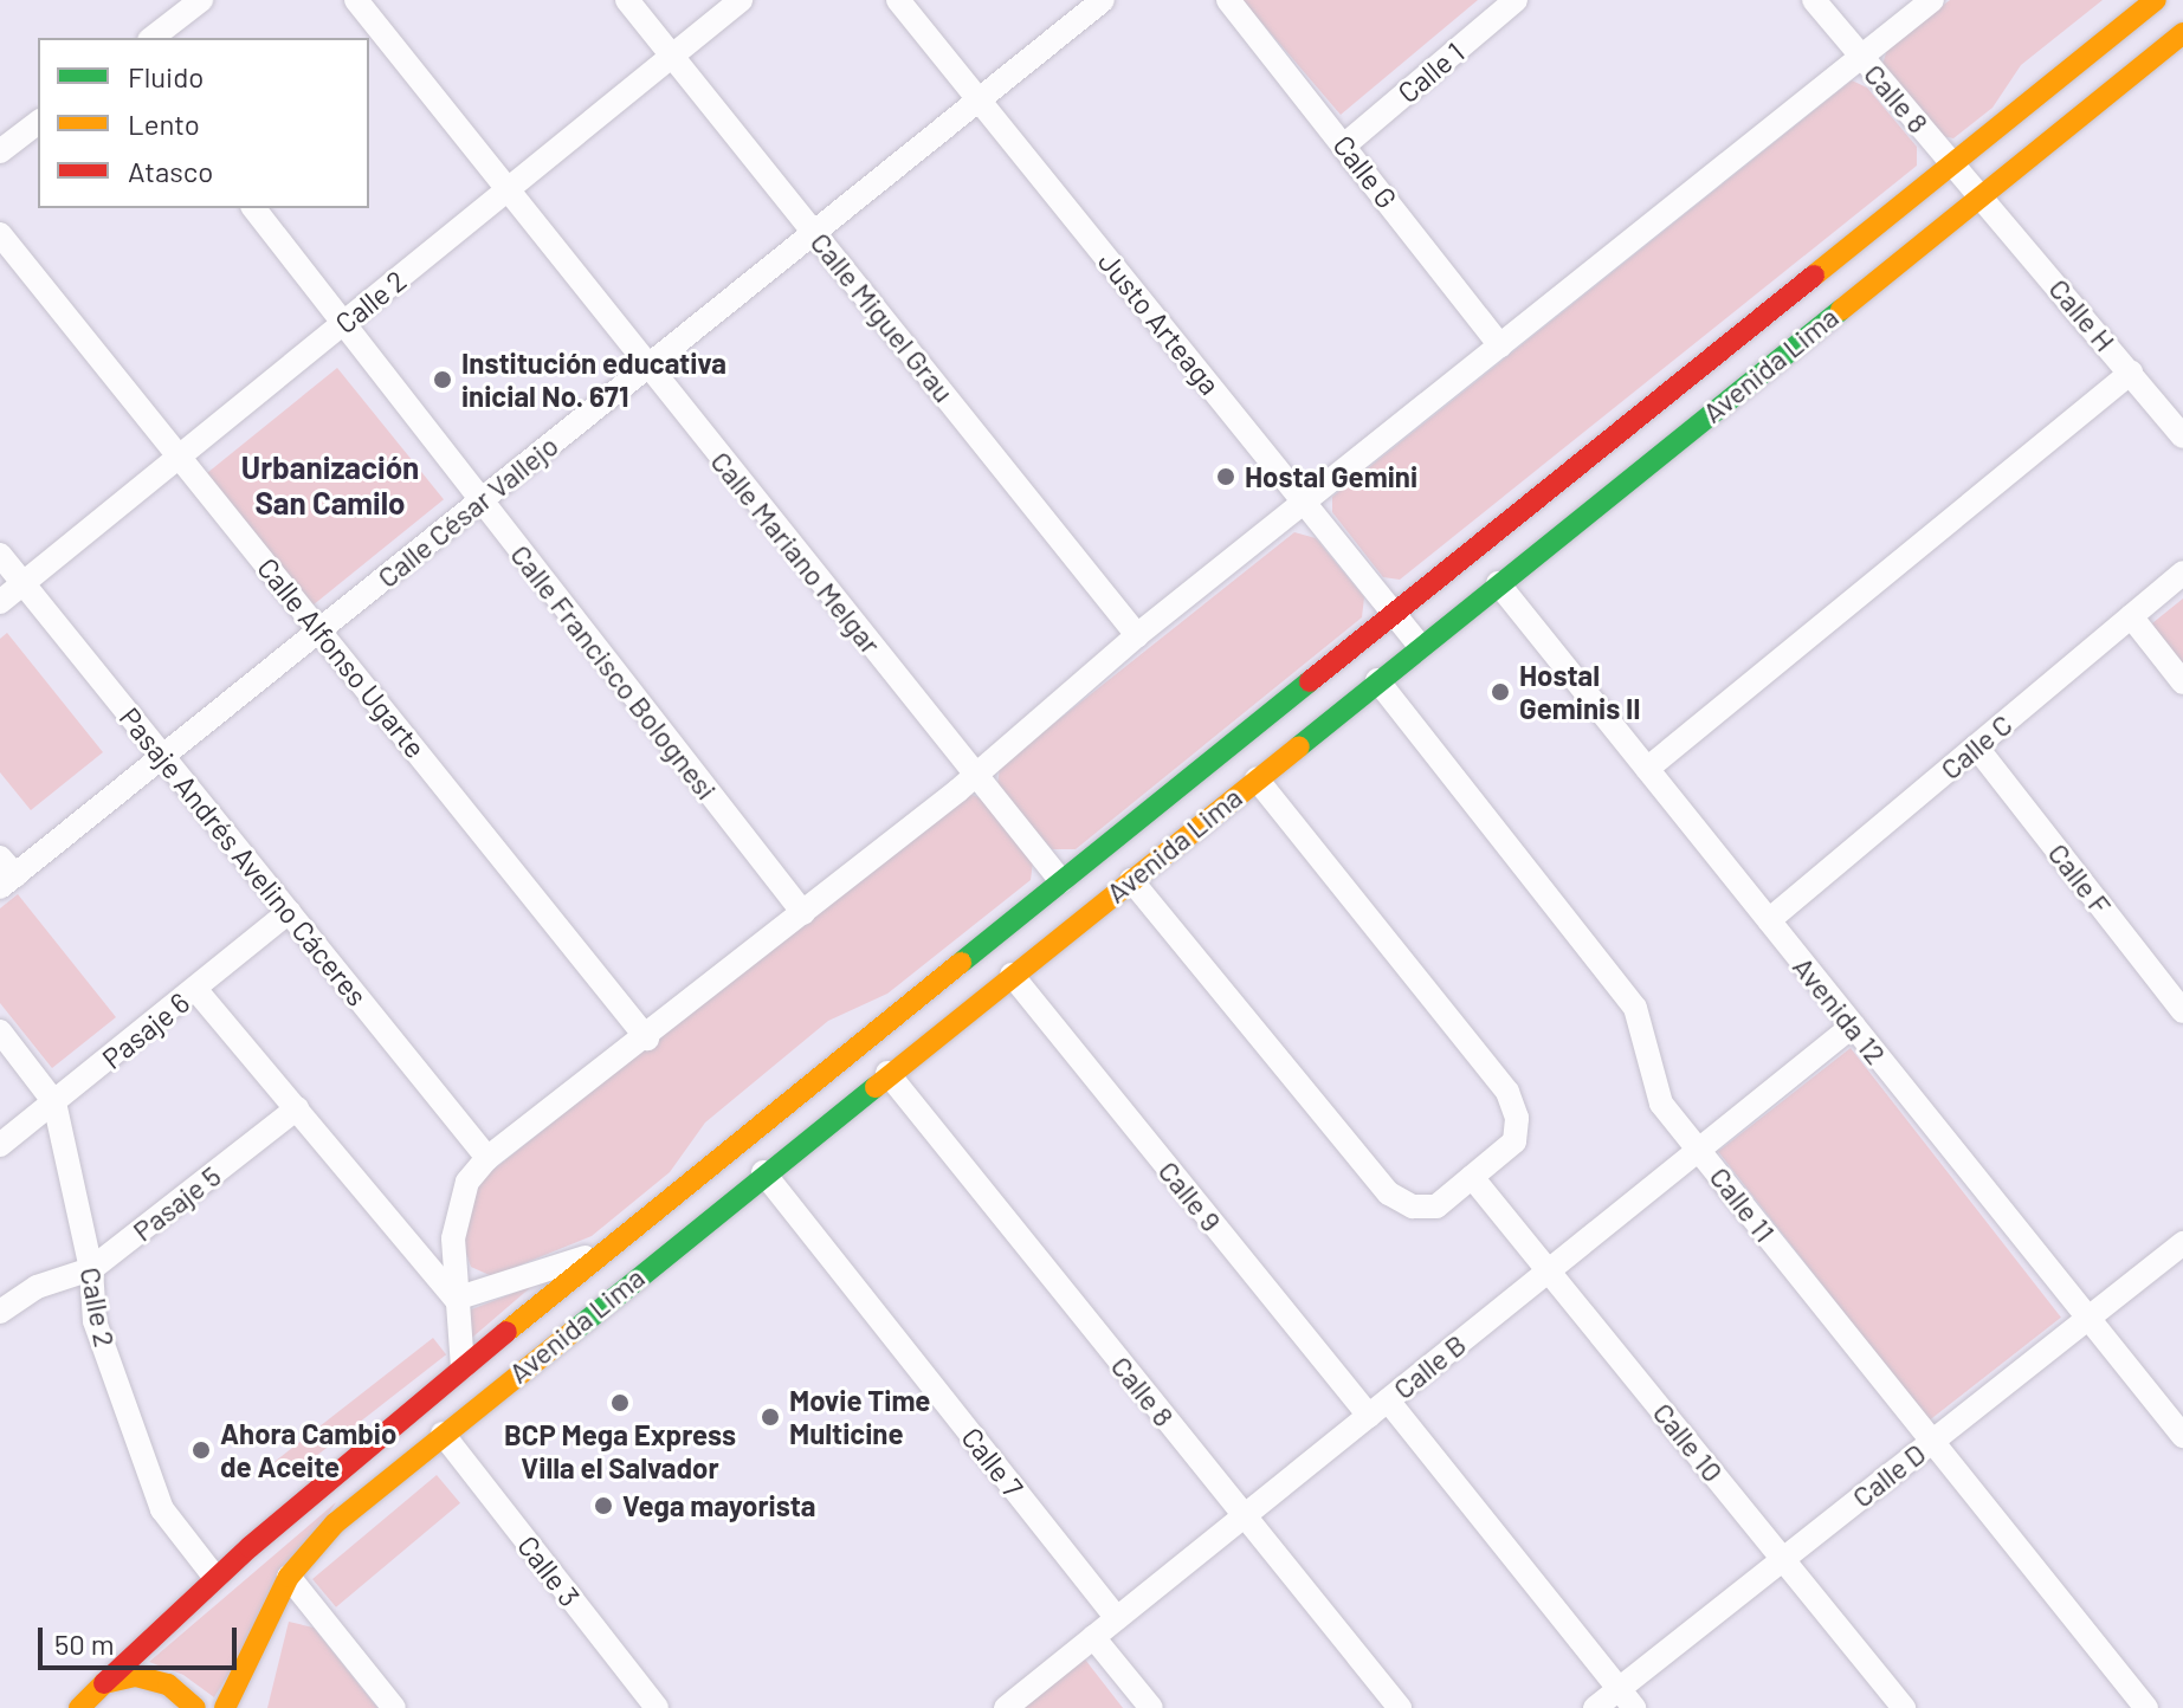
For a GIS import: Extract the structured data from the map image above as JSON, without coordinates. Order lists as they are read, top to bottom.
{
  "streets": {
    "main road": ["Avenida Lima"],
    "street": [
      "Calle 1",
      "Calle 8",
      "Calle G",
      "Calle 2",
      "Calle H",
      "Calle Miguel Grau",
      "Justo Arteaga",
      "Calle César Vallejo",
      "Calle Mariano Melgar",
      "Calle Alfonso Ugarte",
      "Calle Francisco Bolognesi",
      "Calle C",
      "Pasaje Andrés Avelino Cáceres",
      "Calle F",
      "Avenida 12",
      "Pasaje 6",
      "Calle 9",
      "Pasaje 5",
      "Calle 11",
      "Calle B",
      "Calle 10",
      "Calle 7",
      "Calle D",
      "Calle 3"
    ]
  },
  "crossings": [
    ["Calle 1", "Calle G"],
    ["Calle 8", "Calle H"],
    ["Calle 8", "Avenida Lima"],
    ["Calle 8", "Calle B"],
    ["Calle G", "Avenida Lima"],
    ["Calle 2", "Calle Miguel Grau"],
    ["Calle 2", "Avenida Lima"],
    ["Calle 2", "Calle Mariano Melgar"],
    ["Calle 2", "Calle Alfonso Ugarte"],
    ["Calle 2", "Calle Francisco Bolognesi"],
    ["Calle 2", "Pasaje Andrés Avelino Cáceres"],
    ["Calle 2", "Pasaje 6"],
    ["Calle 2", "Pasaje 5"],
    ["Calle H", "Avenida Lima"],
    ["Calle Miguel Grau", "Avenida Lima"],
    ["Calle Miguel Grau", "Calle César Vallejo"],
    ["Justo Arteaga", "Avenida Lima"],
    ["Justo Arteaga", "Calle César Vallejo"],
    ["Avenida Lima", "Calle Mariano Melgar"],
    ["Avenida Lima", "Calle Alfonso Ugarte"],
    ["Avenida Lima", "Calle Francisco Bolognesi"],
    ["Avenida Lima", "Pasaje Andrés Avelino Cáceres"],
    ["Avenida Lima", "Avenida 12"],
    ["Avenida Lima", "Calle 9"],
    ["Avenida Lima", "Calle 11"],
    ["Avenida Lima", "Calle 7"],
    ["Avenida Lima", "Calle 3"],
    ["Calle César Vallejo", "Calle Mariano Melgar"],
    ["Calle César Vallejo", "Calle Alfonso Ugarte"],
    ["Calle César Vallejo", "Calle Francisco Bolognesi"],
    ["Calle César Vallejo", "Pasaje Andrés Avelino Cáceres"],
    ["Calle C", "Calle F"],
    ["Calle C", "Avenida 12"],
    ["Pasaje Andrés Avelino Cáceres", "Pasaje 6"],
    ["Avenida 12", "Calle B"],
    ["Avenida 12", "Calle D"],
    ["Calle 9", "Calle B"],
    ["Calle 11", "Calle B"],
    ["Calle 11", "Calle D"],
    ["Calle B", "Calle 10"],
    ["Calle B", "Calle 7"],
    ["Calle 10", "Calle D"]
  ],
  "districts": ["Urbanización San Camilo"],
  "places": [
    "Institución educativa inicial No. 671",
    "Hostal Gemini",
    "Hostal Geminis II",
    "BCP Mega Express Villa el Salvador",
    "Movie Time Multicine",
    "Ahora Cambio de Aceite",
    "Vega mayorista"
  ],
  "legend": ["Fluido", "Lento", "Atasco"],
  "scale_bar": "50 m"
}
